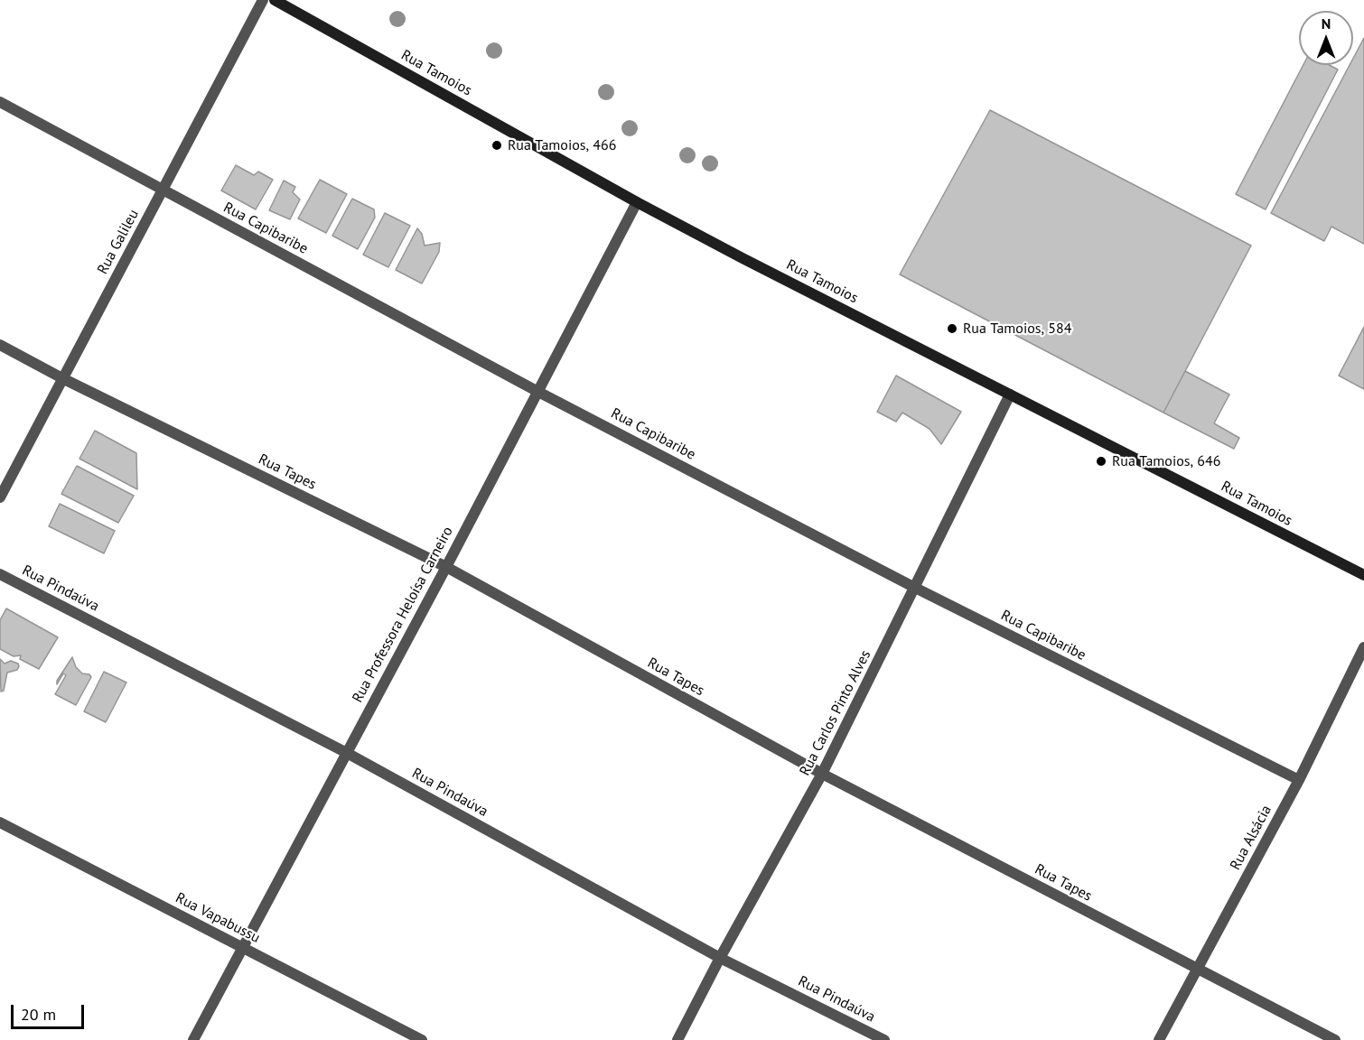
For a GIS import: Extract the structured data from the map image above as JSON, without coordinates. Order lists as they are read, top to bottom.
{
  "streets": {
    "main road": ["Rua Tamoios"],
    "street": [
      "Rua Capibaribe",
      "Rua Galileu",
      "Rua Tapes",
      "Rua Pindaúva",
      "Rua Professora Heloísa Carneiro",
      "Rua Carlos Pinto Alves",
      "Rua Alsácia",
      "Rua Vapabussu"
    ]
  },
  "crossings": [
    ["Rua Tamoios", "Rua Professora Heloísa Carneiro"],
    ["Rua Tamoios", "Rua Carlos Pinto Alves"],
    ["Rua Capibaribe", "Rua Galileu"],
    ["Rua Capibaribe", "Rua Professora Heloísa Carneiro"],
    ["Rua Capibaribe", "Rua Carlos Pinto Alves"],
    ["Rua Capibaribe", "Rua Alsácia"],
    ["Rua Galileu", "Rua Tapes"],
    ["Rua Tapes", "Rua Professora Heloísa Carneiro"],
    ["Rua Tapes", "Rua Carlos Pinto Alves"],
    ["Rua Tapes", "Rua Alsácia"],
    ["Rua Pindaúva", "Rua Professora Heloísa Carneiro"],
    ["Rua Pindaúva", "Rua Carlos Pinto Alves"],
    ["Rua Professora Heloísa Carneiro", "Rua Vapabussu"]
  ],
  "places": ["Rua Tamoios, 466", "Rua Tamoios, 584", "Rua Tamoios, 646"],
  "scale_bar": "20 m",
  "north": "top"
}
